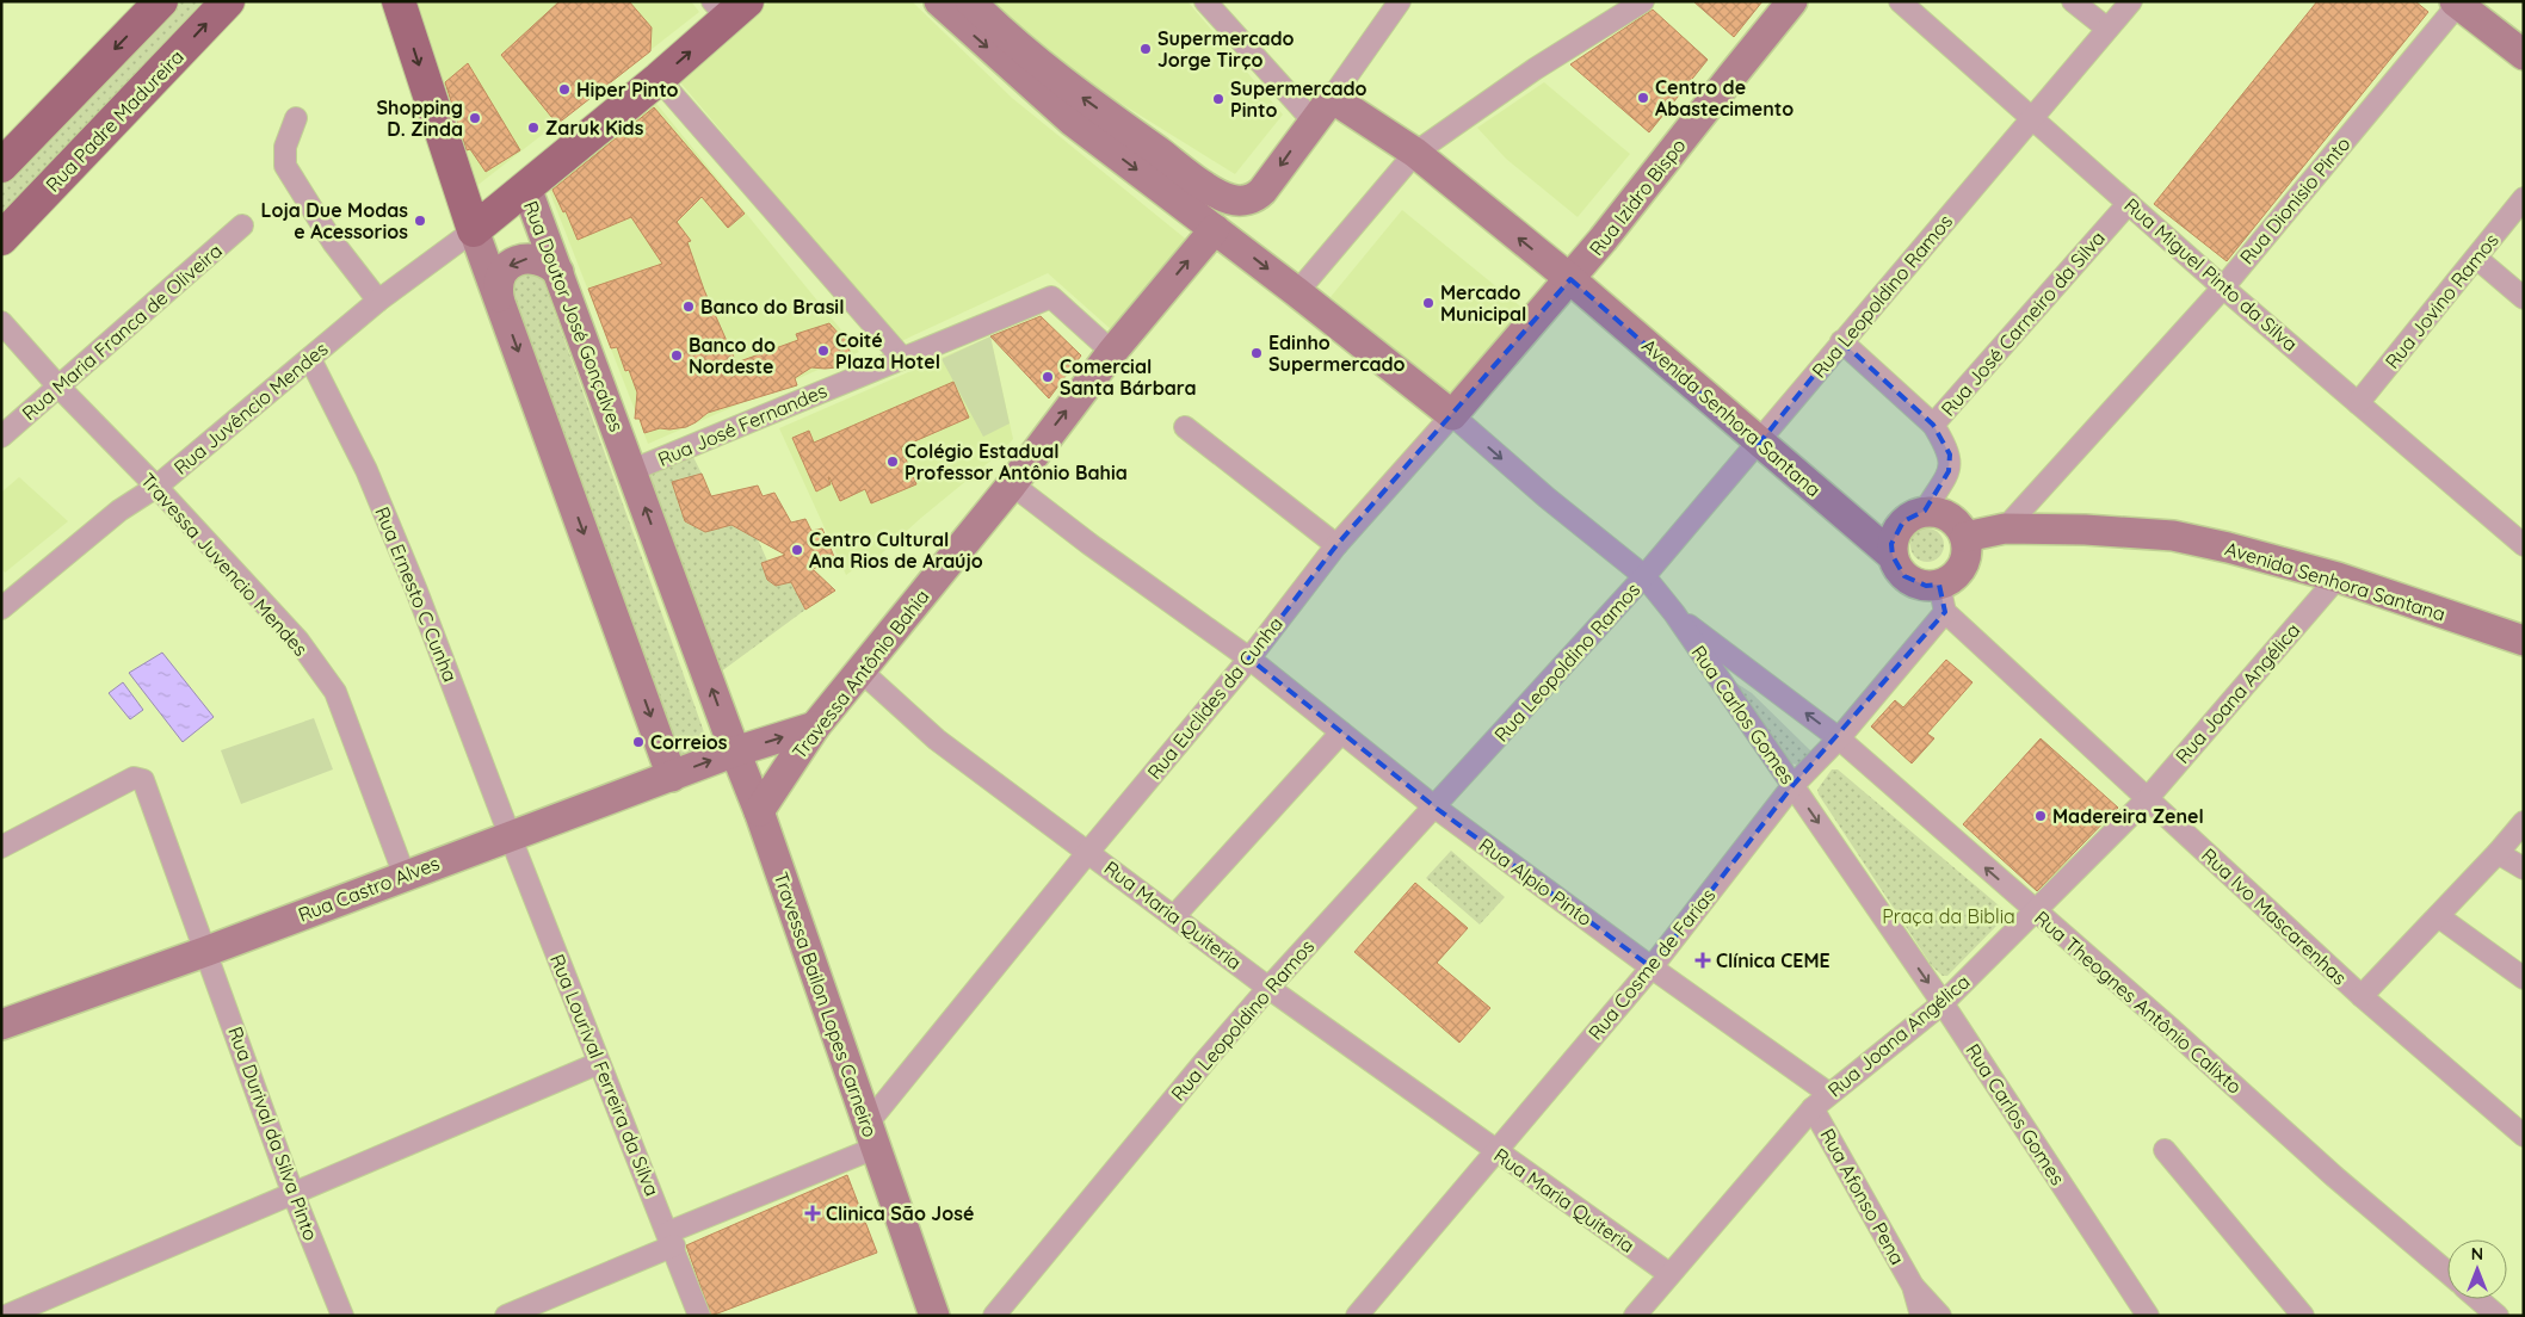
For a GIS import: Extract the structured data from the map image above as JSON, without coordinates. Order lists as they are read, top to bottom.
{
  "streets": {
    "main road": ["Rua Padre Madureira", "Rua Doutor José Gonçalves"],
    "street": [
      "Rua Izidro Bispo",
      "Rua Dionisio Pinto",
      "Rua Miguel Pinto da Silva",
      "Rua Leopoldino Ramos",
      "Rua Jovino Ramos",
      "Rua José Carneiro da Silva",
      "Rua Maria Franca de Oliveira",
      "Rua Juvêncio Mendes",
      "Avenida Senhora Santana",
      "Rua José Fernandes",
      "Travessa Juvencio Mendes",
      "Rua Ernesto C Cunha",
      "Travessa Antônio Bahia",
      "Rua Joana Angélica",
      "Rua Euclides da Cunha",
      "Rua Carlos Gomes",
      "Rua Alpio Pinto",
      "Rua Castro Alves",
      "Rua Maria Quiteria",
      "Rua Ivo Mascarenhas",
      "Rua Cosme de Farias",
      "Rua Theognes Antônio Calixto",
      "Travessa Bailon Lopes Carneiro",
      "Rua Lourival Ferreira da Silva",
      "Rua Durival da Silva Pinto",
      "Rua Afonso Pena"
    ]
  },
  "crossings": [
    ["Rua Izidro Bispo", "Avenida Senhora Santana"],
    ["Rua Izidro Bispo", "Rua Euclides da Cunha"],
    ["Rua Dionisio Pinto", "Rua Miguel Pinto da Silva"],
    ["Rua Dionisio Pinto", "Avenida Senhora Santana"],
    ["Rua Miguel Pinto da Silva", "Rua Leopoldino Ramos"],
    ["Rua Miguel Pinto da Silva", "Rua Jovino Ramos"],
    ["Rua Miguel Pinto da Silva", "Rua José Carneiro da Silva"],
    ["Rua Leopoldino Ramos", "Avenida Senhora Santana"],
    ["Rua Leopoldino Ramos", "Rua Carlos Gomes"],
    ["Rua Leopoldino Ramos", "Rua Alpio Pinto"],
    ["Rua Leopoldino Ramos", "Rua Maria Quiteria"],
    ["Rua Doutor José Gonçalves", "Rua Juvêncio Mendes"],
    ["Rua Doutor José Gonçalves", "Rua José Fernandes"],
    ["Rua Doutor José Gonçalves", "Rua Castro Alves"],
    ["Rua Doutor José Gonçalves", "Travessa Bailon Lopes Carneiro"],
    ["Rua José Carneiro da Silva", "Avenida Senhora Santana"],
    ["Rua José Carneiro da Silva", "Rua Ivo Mascarenhas"],
    ["Rua José Carneiro da Silva", "Rua Cosme de Farias"],
    ["Rua Maria Franca de Oliveira", "Travessa Juvencio Mendes"],
    ["Rua Juvêncio Mendes", "Travessa Juvencio Mendes"],
    ["Rua Juvêncio Mendes", "Rua Ernesto C Cunha"],
    ["Avenida Senhora Santana", "Rua Joana Angélica"],
    ["Avenida Senhora Santana", "Rua Euclides da Cunha"],
    ["Avenida Senhora Santana", "Rua Ivo Mascarenhas"],
    ["Avenida Senhora Santana", "Rua Cosme de Farias"],
    ["Rua José Fernandes", "Travessa Antônio Bahia"],
    ["Travessa Juvencio Mendes", "Rua Castro Alves"],
    ["Rua Ernesto C Cunha", "Rua Castro Alves"],
    ["Rua Ernesto C Cunha", "Rua Lourival Ferreira da Silva"],
    ["Travessa Antônio Bahia", "Rua Carlos Gomes"],
    ["Travessa Antônio Bahia", "Rua Castro Alves"],
    ["Travessa Antônio Bahia", "Rua Maria Quiteria"],
    ["Travessa Antônio Bahia", "Travessa Bailon Lopes Carneiro"],
    ["Rua Joana Angélica", "Rua Carlos Gomes"],
    ["Rua Joana Angélica", "Rua Alpio Pinto"],
    ["Rua Joana Angélica", "Rua Maria Quiteria"],
    ["Rua Joana Angélica", "Rua Ivo Mascarenhas"],
    ["Rua Joana Angélica", "Rua Theognes Antônio Calixto"],
    ["Rua Joana Angélica", "Rua Afonso Pena"],
    ["Rua Euclides da Cunha", "Rua Carlos Gomes"],
    ["Rua Euclides da Cunha", "Rua Alpio Pinto"],
    ["Rua Euclides da Cunha", "Rua Maria Quiteria"],
    ["Rua Euclides da Cunha", "Travessa Bailon Lopes Carneiro"],
    ["Rua Carlos Gomes", "Rua Cosme de Farias"],
    ["Rua Carlos Gomes", "Rua Theognes Antônio Calixto"],
    ["Rua Alpio Pinto", "Rua Cosme de Farias"],
    ["Rua Castro Alves", "Travessa Bailon Lopes Carneiro"],
    ["Rua Castro Alves", "Rua Lourival Ferreira da Silva"],
    ["Rua Castro Alves", "Rua Durival da Silva Pinto"],
    ["Rua Maria Quiteria", "Rua Cosme de Farias"],
    ["Rua Ivo Mascarenhas", "Rua Cosme de Farias"],
    ["Rua Cosme de Farias", "Rua Theognes Antônio Calixto"],
    ["Travessa Bailon Lopes Carneiro", "Rua Lourival Ferreira da Silva"]
  ],
  "one_way": [
    "Rua Doutor José Gonçalves",
    "Travessa Antônio Bahia",
    "Rua Carlos Gomes",
    "Rua Theognes Antônio Calixto"
  ],
  "parks": ["Praça da Biblia"],
  "places": {
    "other": [
      "Supermercado Jorge Tirço",
      "Hiper Pinto",
      "Centro de Abastecimento",
      "Supermercado Pinto",
      "Shopping D. Zinda",
      "Zaruk Kids",
      "Loja Due Modas e Acessorios",
      "Mercado Municipal",
      "Banco do Brasil",
      "Coité Plaza Hotel",
      "Edinho Supermercado",
      "Banco do Nordeste",
      "Comercial Santa Bárbara",
      "Colégio Estadual Professor Antônio Bahia",
      "Centro Cultural Ana Rios de Araújo",
      "Correios",
      "Madereira Zenel"
    ],
    "health": ["Clínica CEME", "Clinica São José"]
  },
  "north": "top"
}
